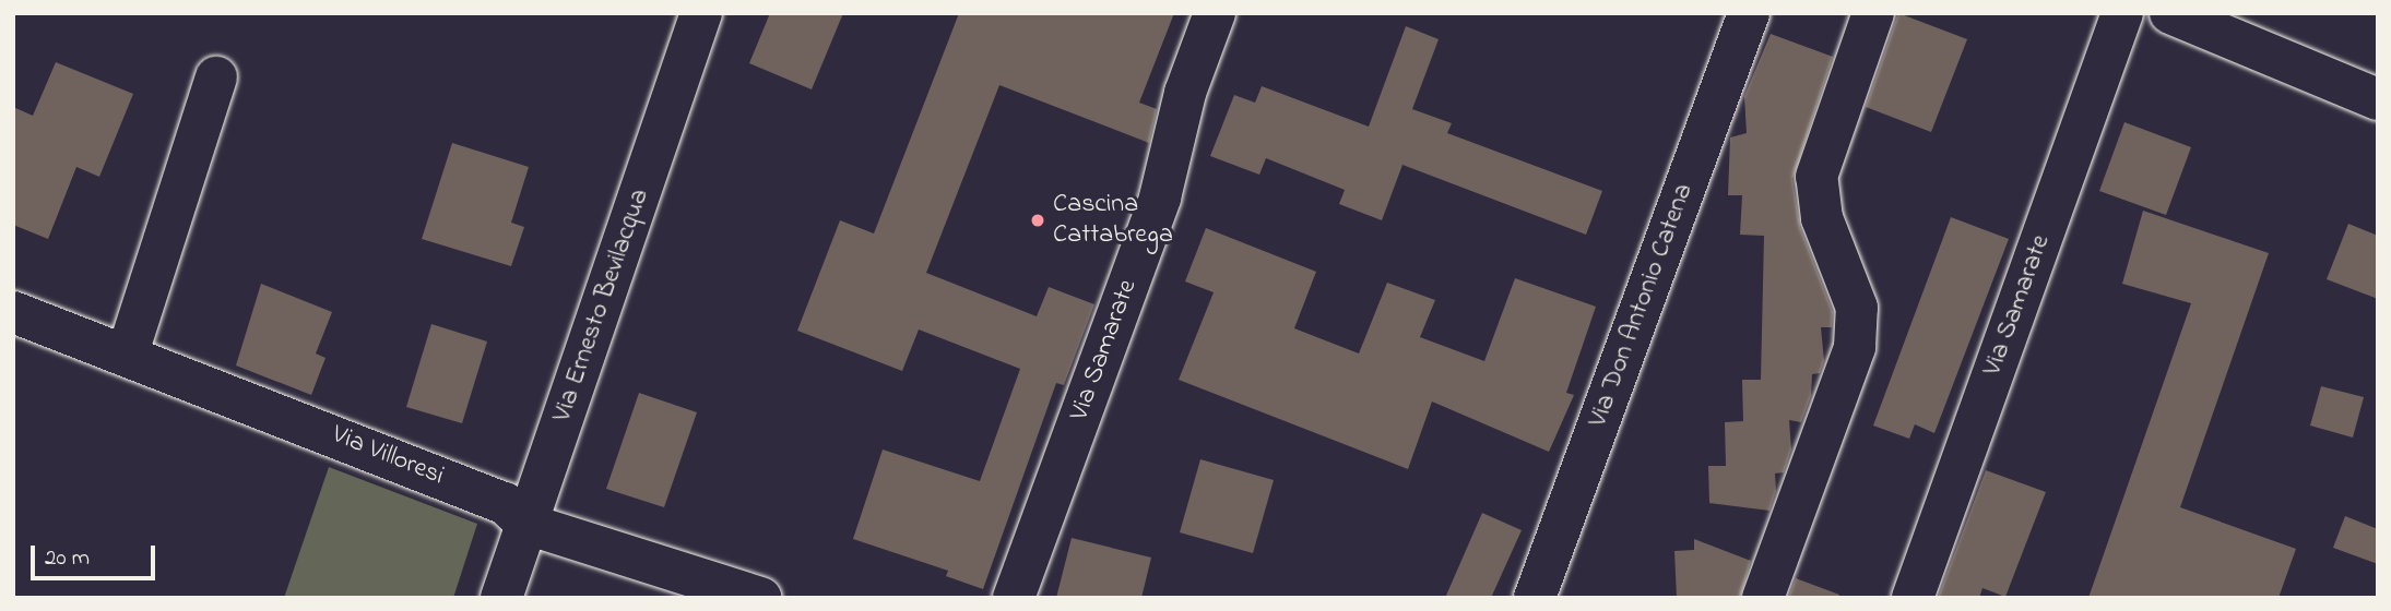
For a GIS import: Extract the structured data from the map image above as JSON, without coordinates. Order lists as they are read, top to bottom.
{
  "streets": {
    "street": [
      "Via Ernesto Bevilacqua",
      "Via Don Antonio Catena",
      "Via Samarate",
      "Via Villoresi"
    ]
  },
  "crossings": [
    ["Via Ernesto Bevilacqua", "Via Villoresi"]
  ],
  "places": ["Cascina Cattabrega"],
  "scale_bar": "20 m"
}
